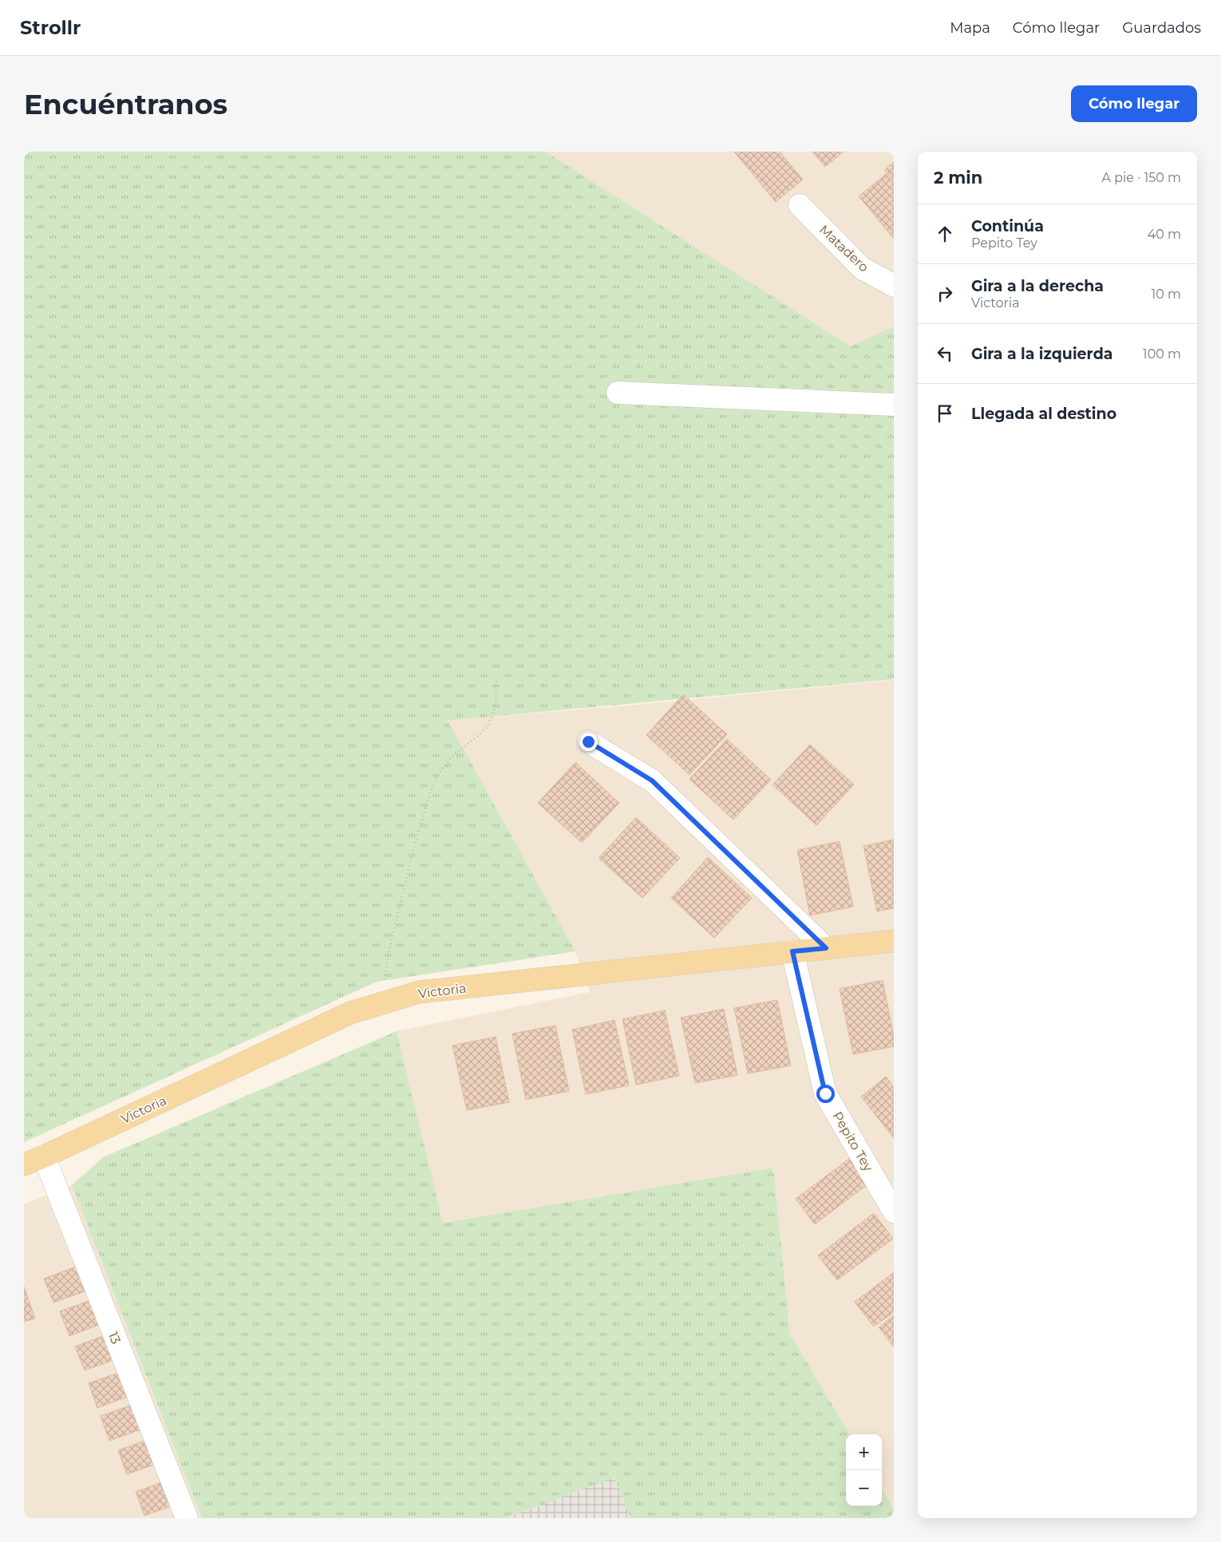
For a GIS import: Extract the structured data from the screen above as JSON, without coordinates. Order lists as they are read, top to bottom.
{
  "streets": {
    "main road": ["Victoria"],
    "street": ["Matadero", "Pepito Tey", "13"]
  },
  "crossings": [
    ["Victoria", "Pepito Tey"],
    ["Victoria", "13"]
  ],
  "page": {
    "header": "Strollr",
    "nav": ["Mapa", "Cómo llegar", "Guardados"],
    "buttons": "Cómo llegar",
    "title": "Encuéntranos",
    "heading": ["2 min", "A pie · 150 m"],
    "list": [
      ["Continúa", "Pepito Tey", "40 m"],
      ["Gira a la derecha", "Victoria", "10 m"],
      ["Gira a la izquierda", "100 m"],
      "Llegada al destino"
    ],
    "map_buttons": ["+", "−"]
  }
}
